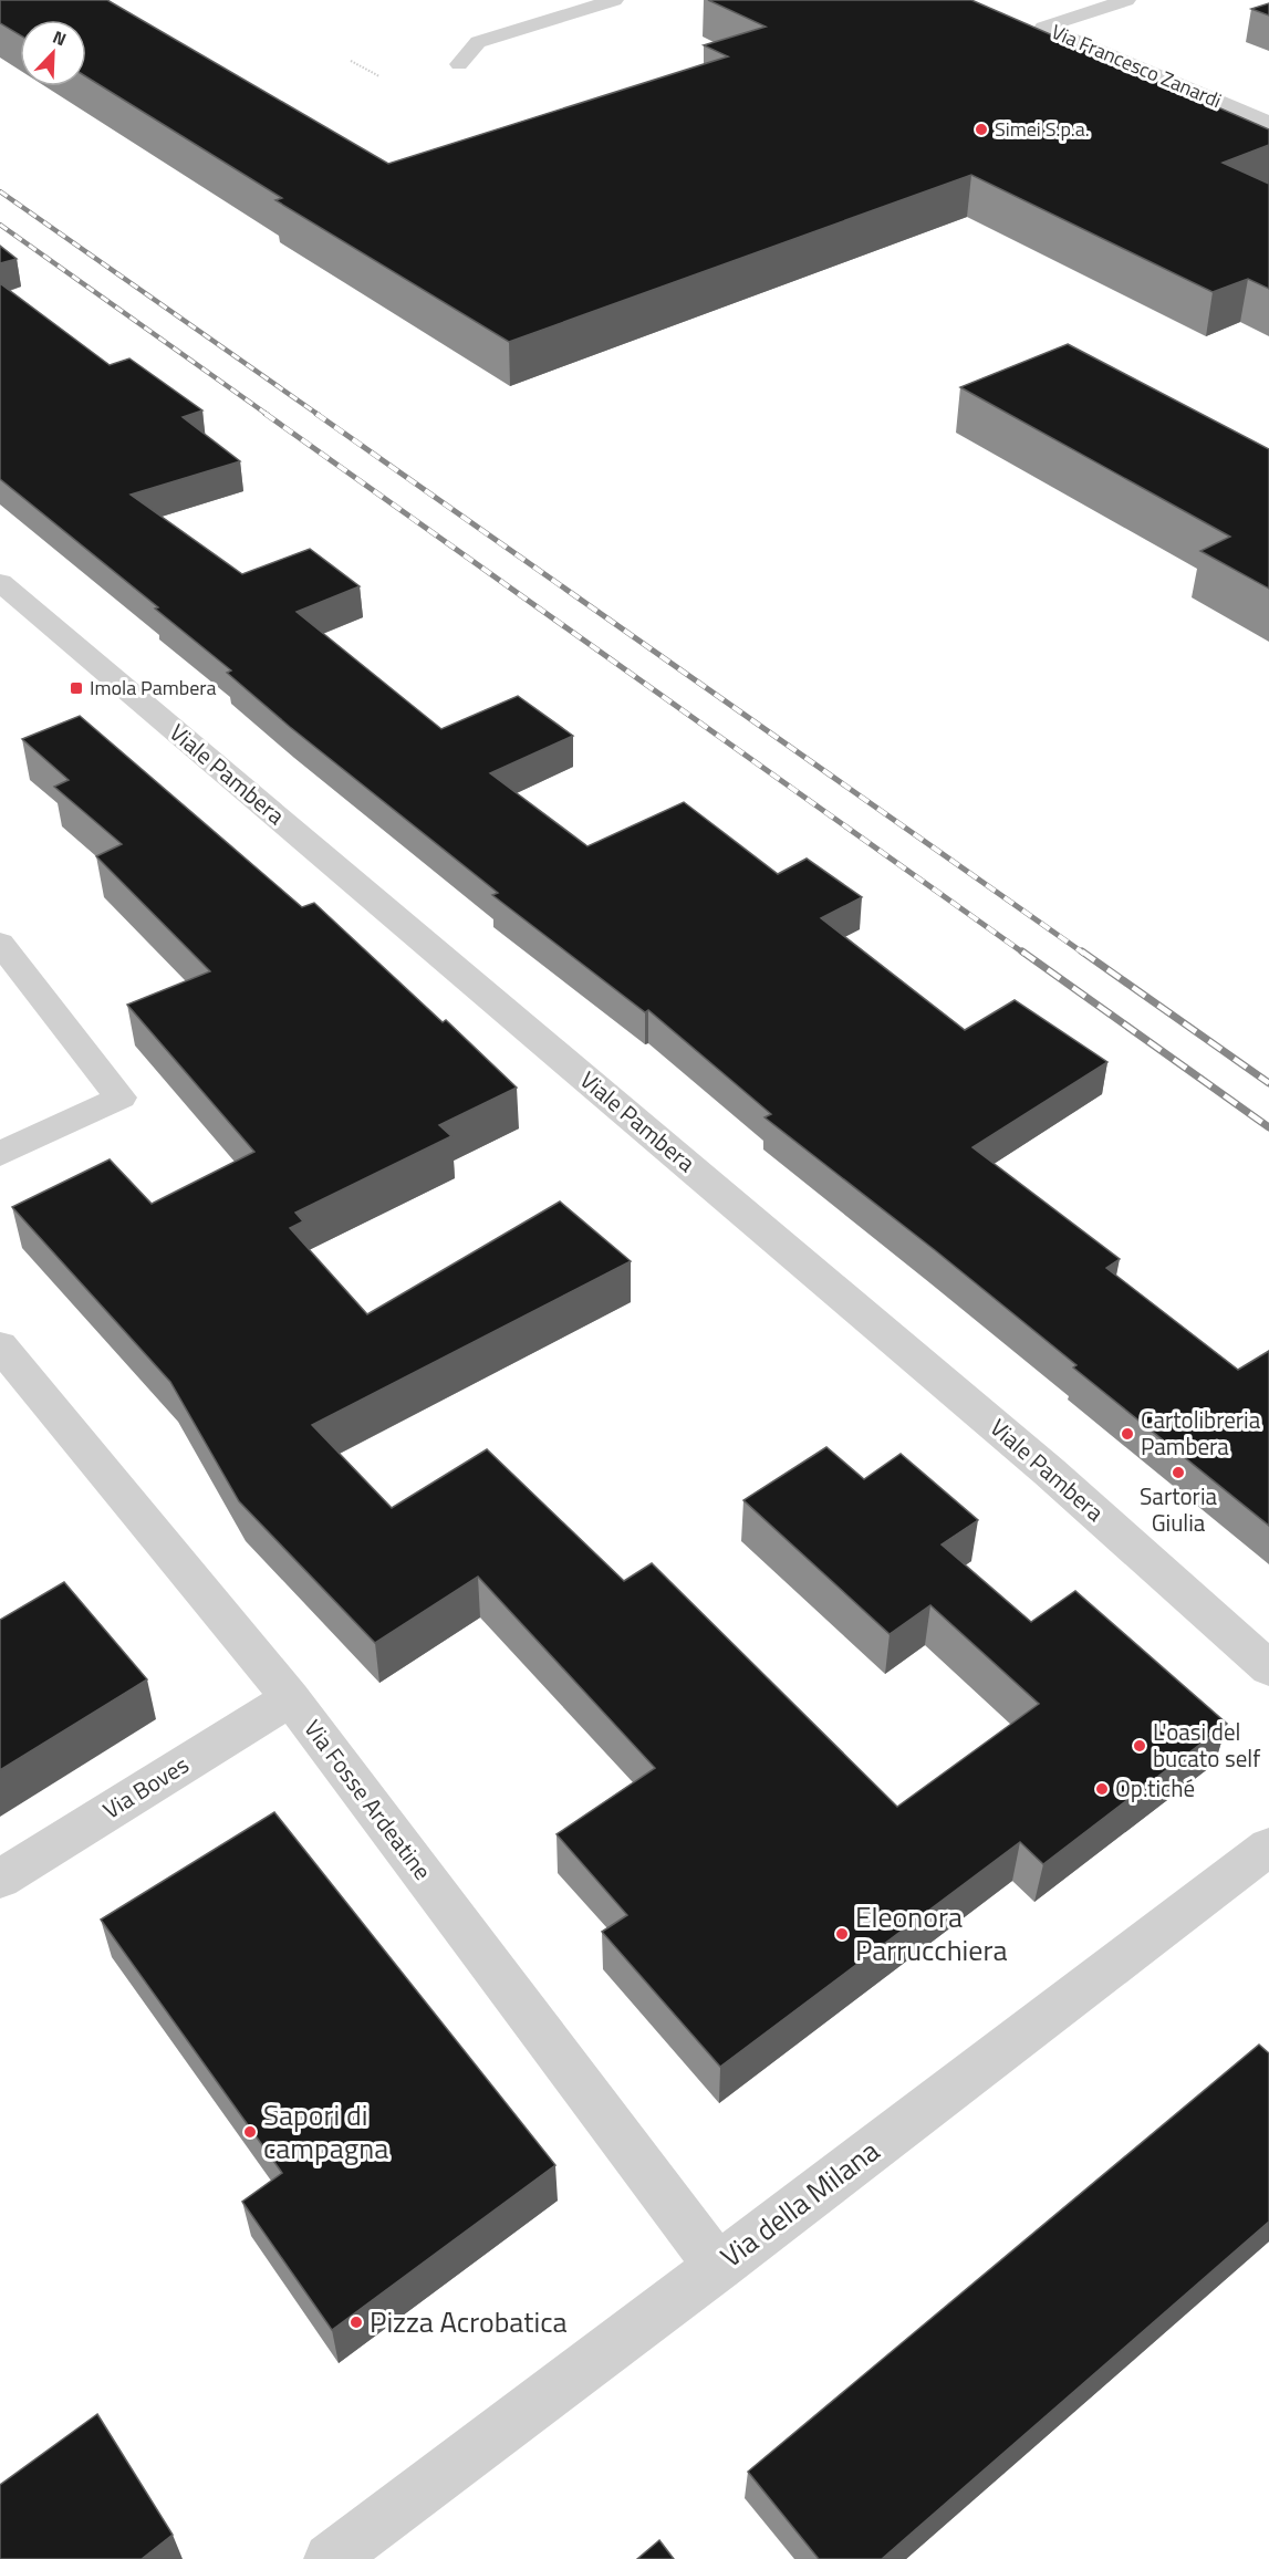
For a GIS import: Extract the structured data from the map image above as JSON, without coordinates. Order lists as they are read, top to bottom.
{
  "streets": {
    "street": [
      "Via Francesco Zanardi",
      "Viale Pambera",
      "Via Boves",
      "Via Fosse Ardeatine",
      "Via della Milana"
    ]
  },
  "crossings": [
    ["Via Boves", "Via Fosse Ardeatine"],
    ["Via Fosse Ardeatine", "Via della Milana"]
  ],
  "places": {
    "other": [
      "Simei S.p.a.",
      "Cartolibreria Pambera",
      "Sartoria Giulia",
      "L'oasi del bucato self",
      "Op.tiché",
      "Eleonora Parrucchiera",
      "Sapori di campagna",
      "Pizza Acrobatica"
    ],
    "transit": ["Imola Pambera"]
  },
  "north": "top right"
}
